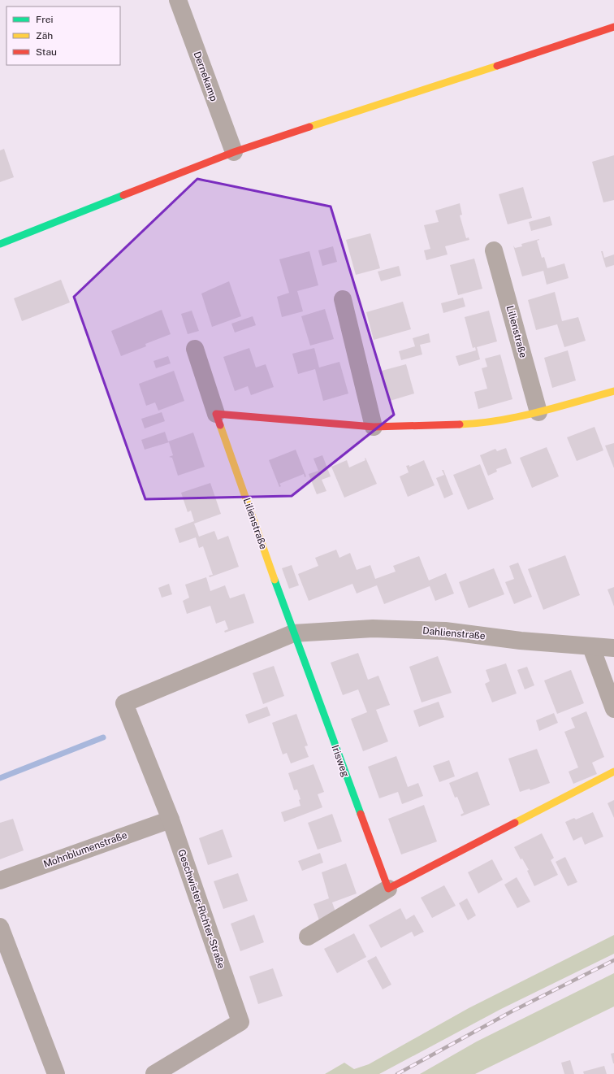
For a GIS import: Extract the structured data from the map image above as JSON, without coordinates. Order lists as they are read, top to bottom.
{
  "streets": {
    "street": [
      "Dernekamp",
      "Lilienstraße",
      "Dahlienstraße",
      "Irisweg",
      "Mohnblumenstraße",
      "Geschwister-Richter-Straße"
    ]
  },
  "crossings": [
    ["Lilienstraße", "Dahlienstraße"],
    ["Lilienstraße", "Irisweg"],
    ["Dahlienstraße", "Irisweg"],
    ["Dahlienstraße", "Geschwister-Richter-Straße"],
    ["Mohnblumenstraße", "Geschwister-Richter-Straße"]
  ],
  "legend": ["Frei", "Zäh", "Stau"]
}
